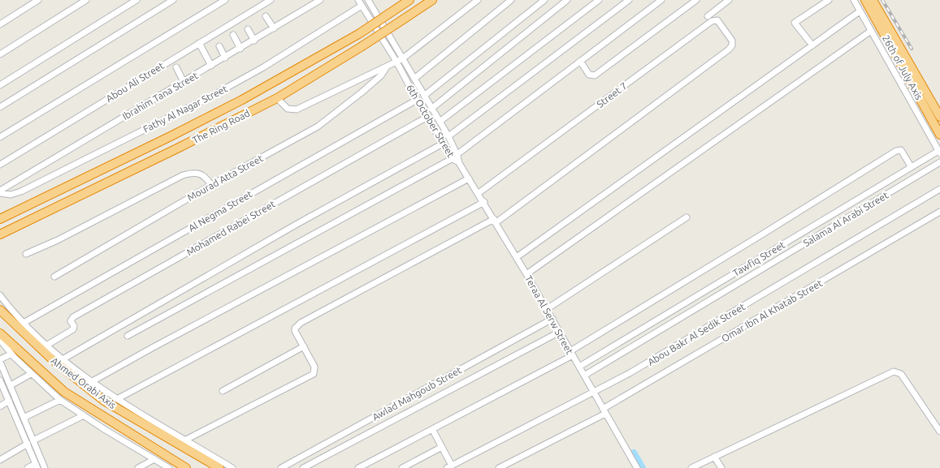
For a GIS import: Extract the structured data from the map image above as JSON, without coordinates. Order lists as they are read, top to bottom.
{
  "streets": {
    "highway": ["26th of July Axis", "The Ring Road", "Ahmed Orabi Axis"],
    "street": [
      "Abou Ali Street",
      "Street 7",
      "Ibrahim Tana Street",
      "Fathy Al Nagar Street",
      "6th October Street",
      "Mourad Atta Street",
      "Al Negma Street",
      "Salama Al Arabi Street",
      "Mohamed Rabei Street",
      "Tawfiq Street",
      "Omar Ibn Al Khatab Street",
      "Teraa Al Serw Street",
      "Abou Bakr Al Sedik Street",
      "Awlad Mahgoub Street"
    ]
  },
  "crossings": [
    ["Street 7", "Teraa Al Serw Street"],
    ["Ibrahim Tana Street", "Fathy Al Nagar Street"],
    ["Fathy Al Nagar Street", "6th October Street"],
    ["6th October Street", "Al Negma Street"],
    ["6th October Street", "Mohamed Rabei Street"],
    ["6th October Street", "Teraa Al Serw Street"],
    ["Salama Al Arabi Street", "Teraa Al Serw Street"],
    ["Tawfiq Street", "Teraa Al Serw Street"],
    ["Omar Ibn Al Khatab Street", "Teraa Al Serw Street"],
    ["Teraa Al Serw Street", "Abou Bakr Al Sedik Street"],
    ["Teraa Al Serw Street", "Awlad Mahgoub Street"]
  ]
}
